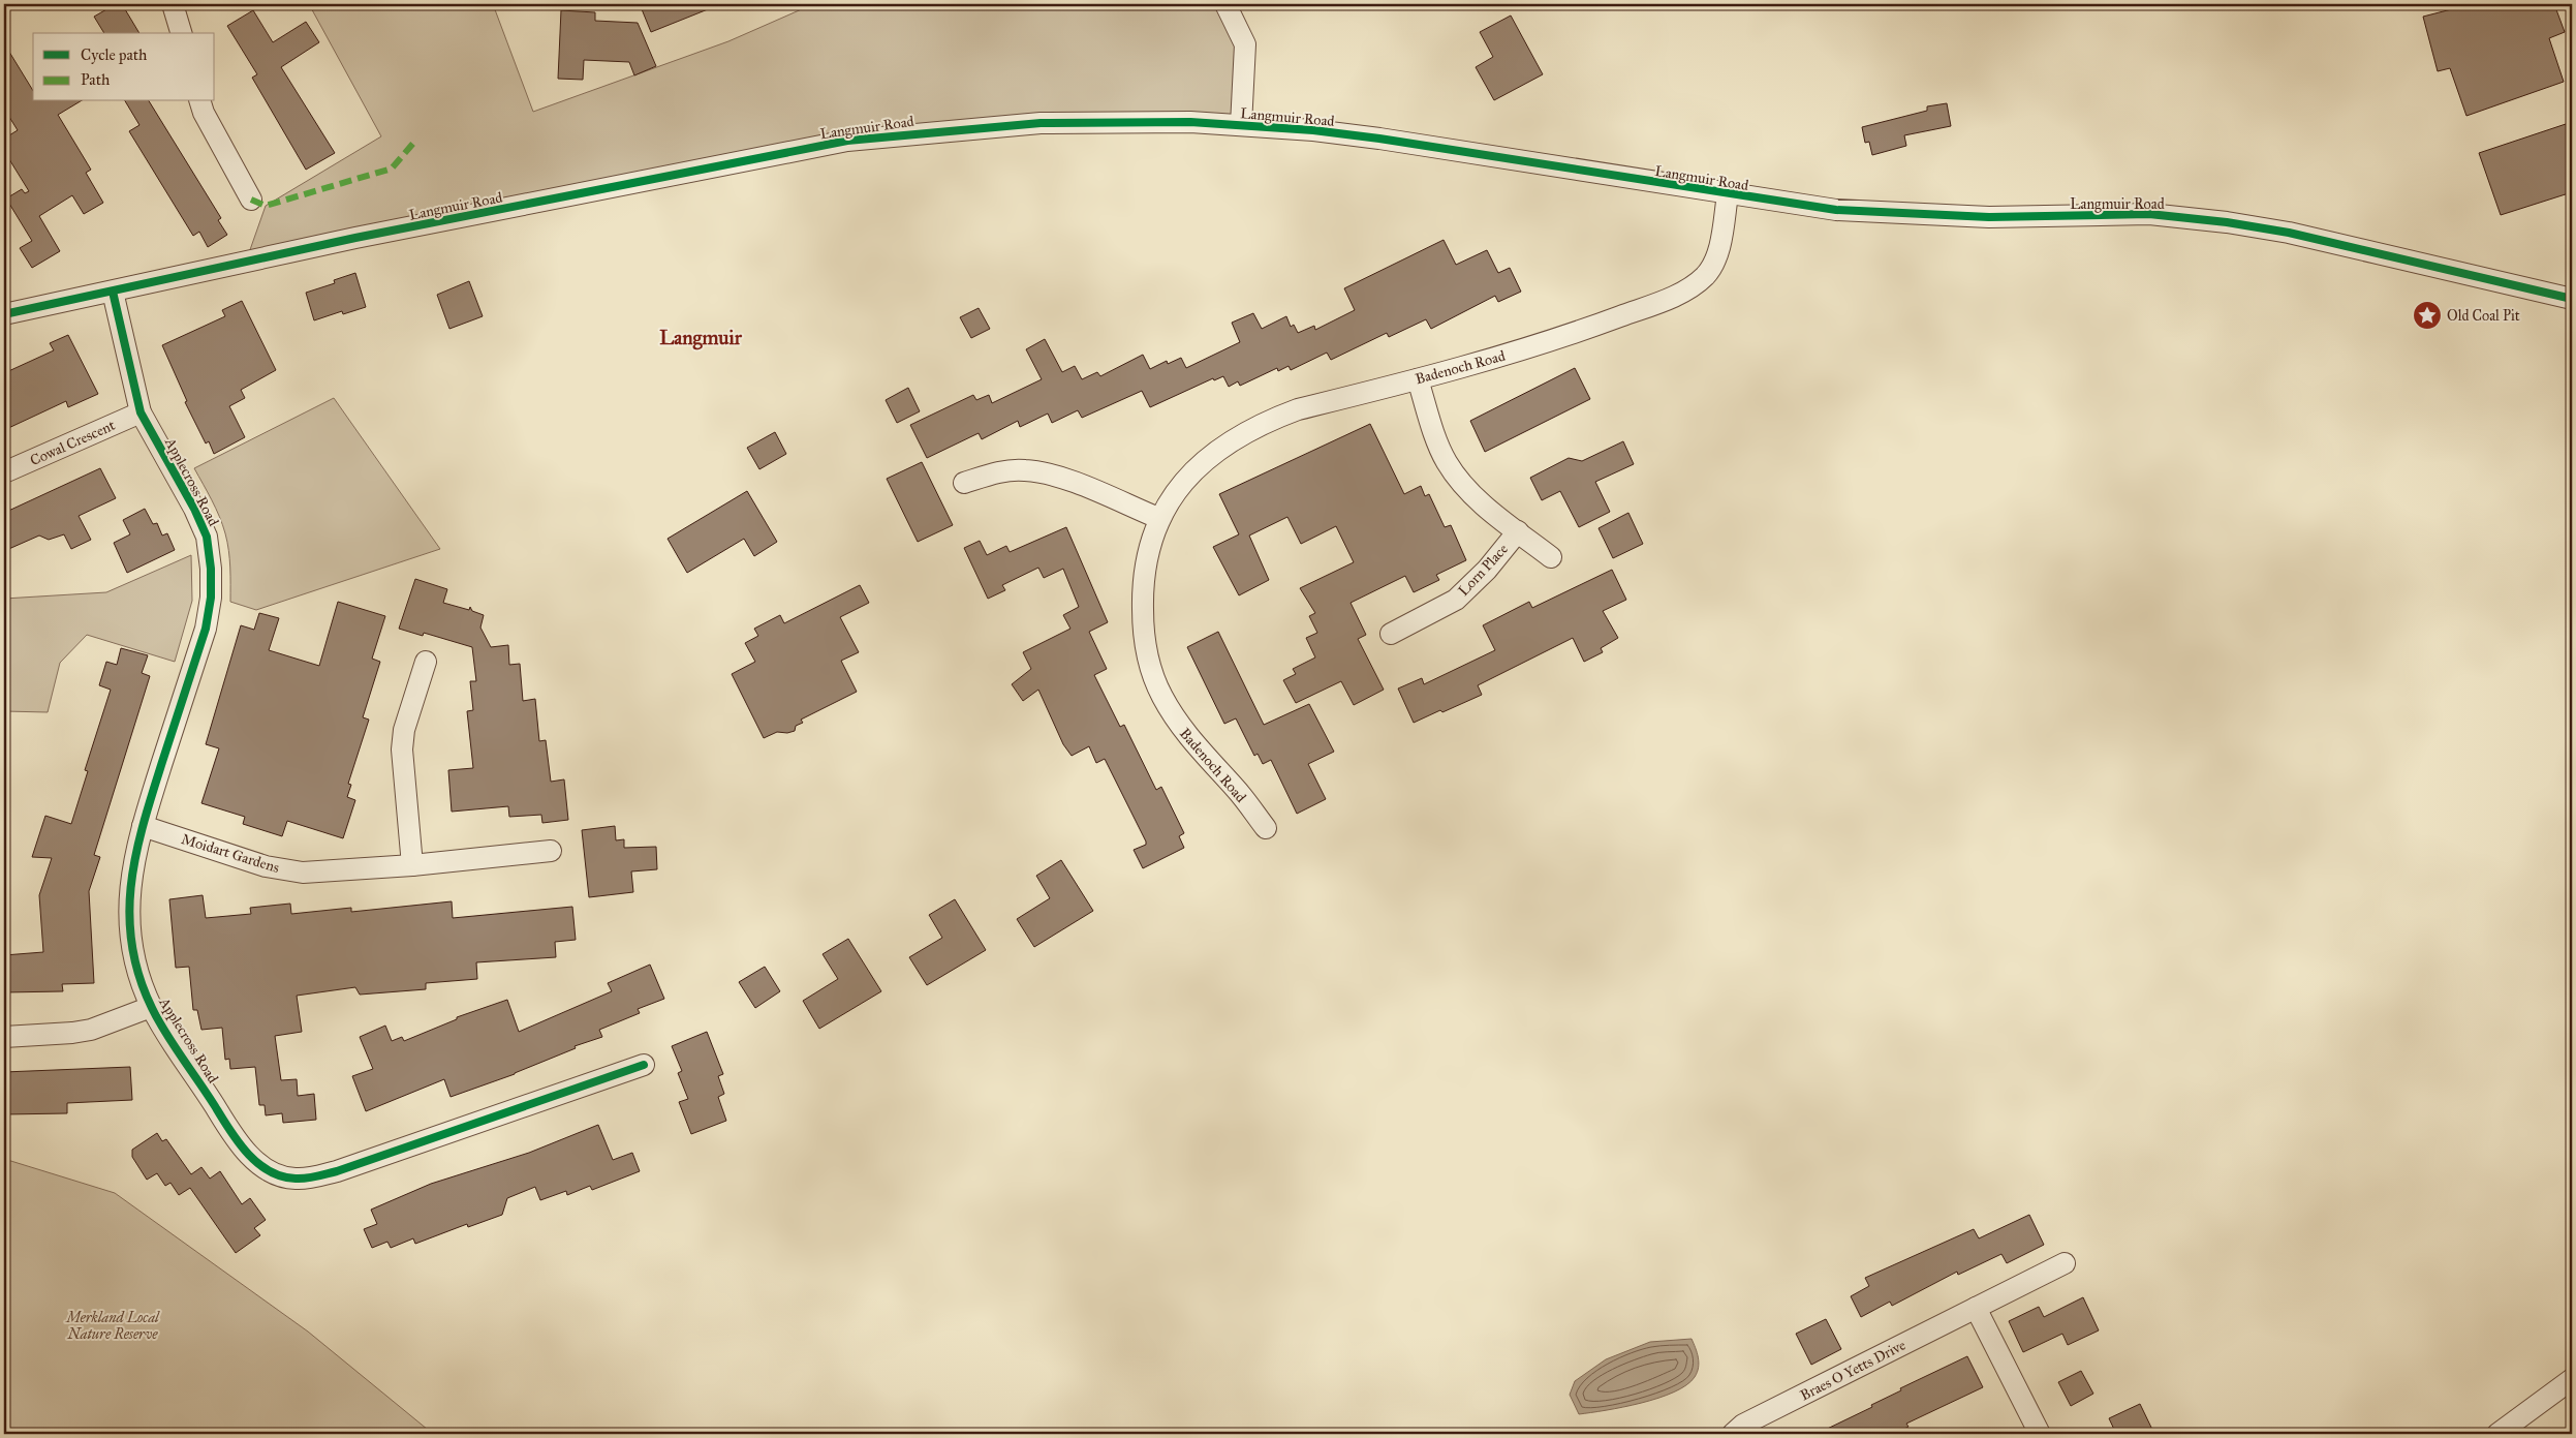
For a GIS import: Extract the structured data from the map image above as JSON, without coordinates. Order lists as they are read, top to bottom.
{
  "streets": {
    "street": [
      "Langmuir Road",
      "Badenoch Road",
      "Cowal Crescent",
      "Applecross Road",
      "Lorn Place",
      "Moidart Gardens",
      "Braes O Yetts Drive"
    ]
  },
  "crossings": [
    ["Langmuir Road", "Badenoch Road"],
    ["Langmuir Road", "Applecross Road"],
    ["Badenoch Road", "Lorn Place"],
    ["Cowal Crescent", "Applecross Road"],
    ["Applecross Road", "Moidart Gardens"]
  ],
  "districts": ["Langmuir"],
  "parks": ["Merkland Local Nature Reserve"],
  "places": {
    "place": ["Old Coal Pit"]
  },
  "legend": ["Cycle path", "Path"]
}
